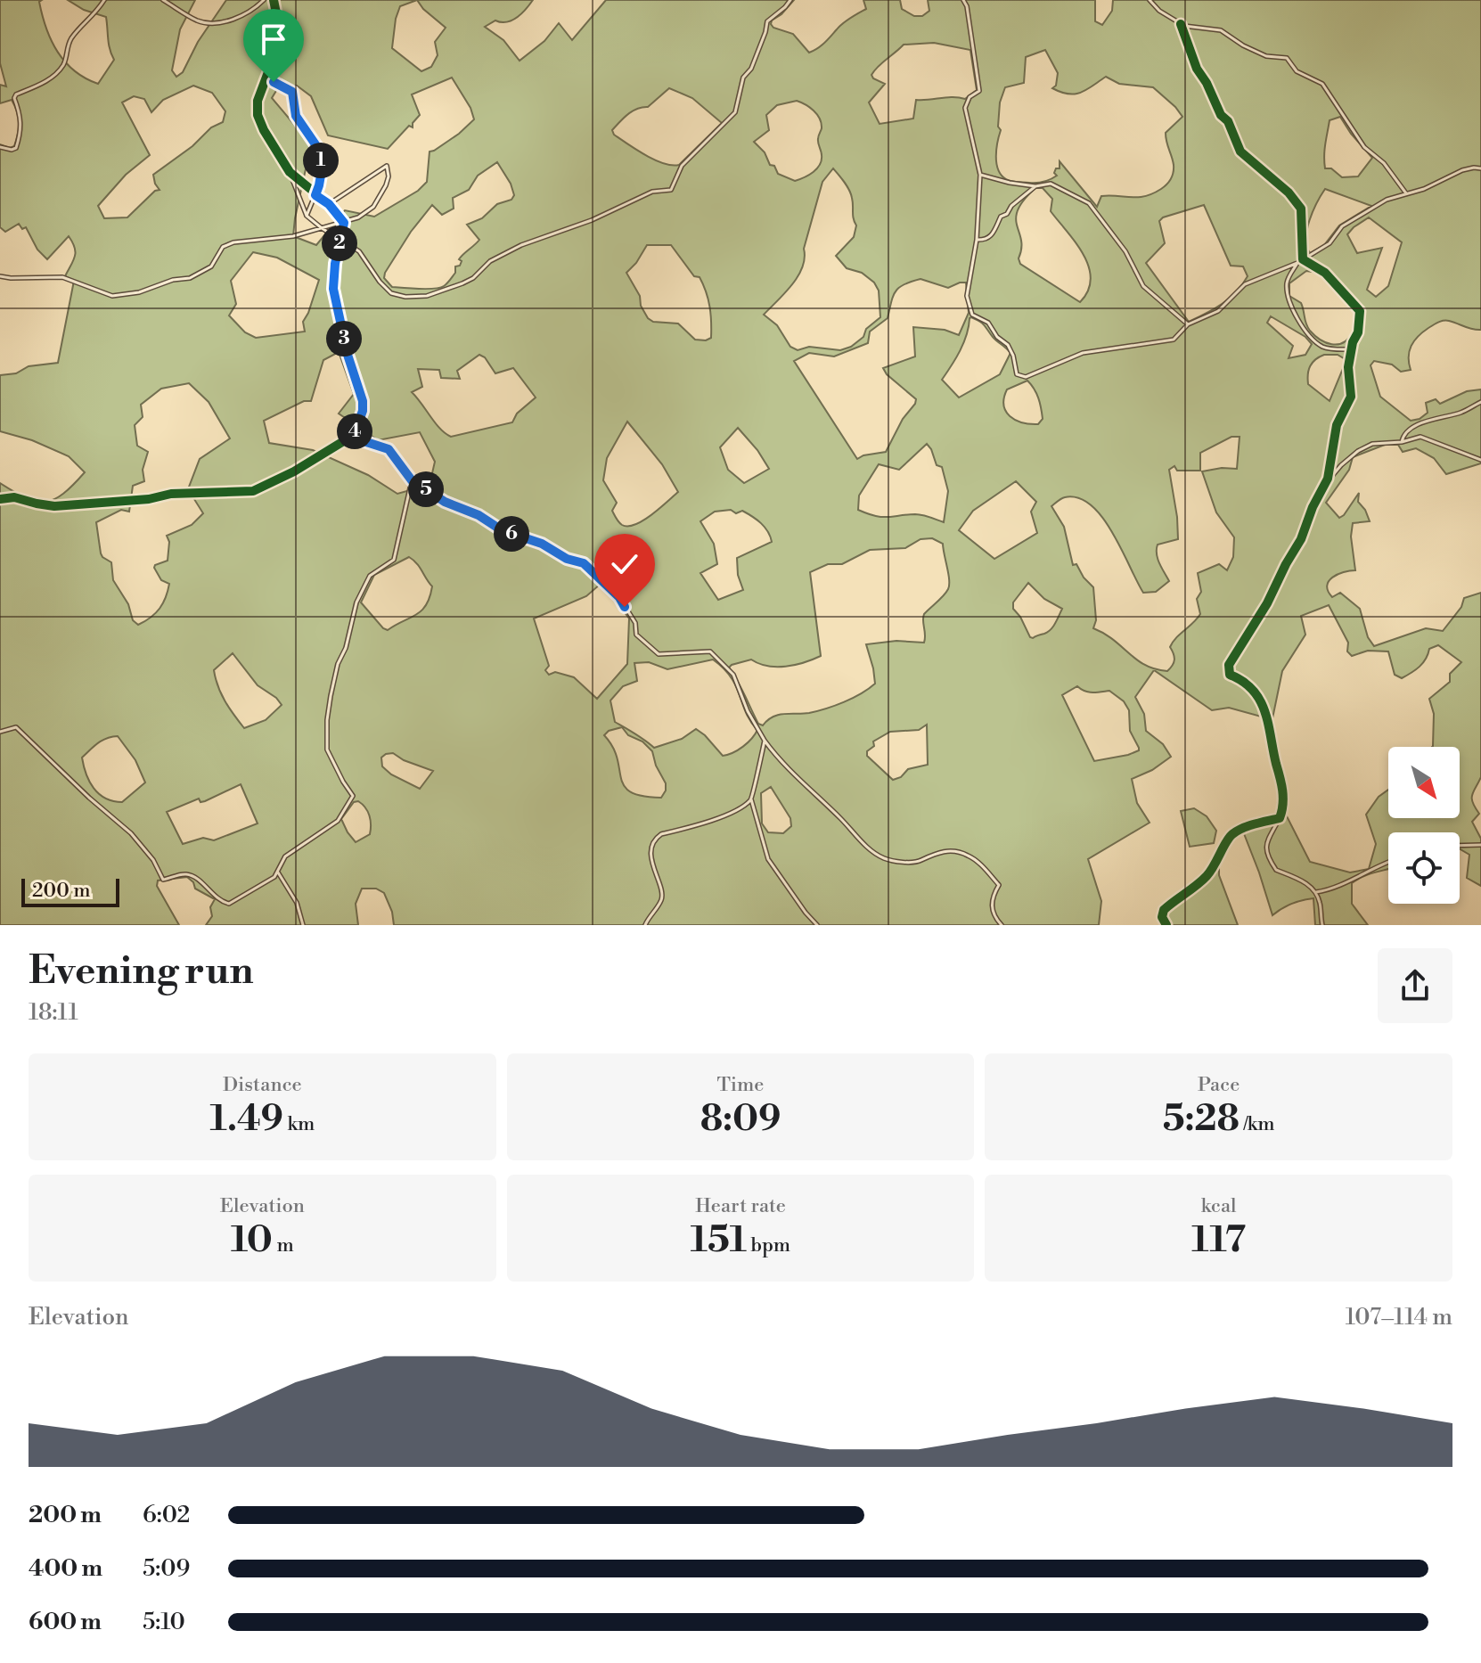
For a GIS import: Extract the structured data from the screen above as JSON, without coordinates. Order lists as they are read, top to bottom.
{
  "scale_bar": "200 m",
  "north": "bottom right",
  "page": {
    "pins": [
      "1",
      "2",
      "3",
      "4",
      "5",
      "6"
    ],
    "scale": "200 m",
    "heading": ["Evening run", "18:11"],
    "stats": [
      ["Distance", "1.49 km"],
      ["Time", "8:09"],
      ["Pace", "5:28 /km"],
      ["Elevation", "10 m"],
      ["Heart rate", "151 bpm"],
      ["kcal", "117"]
    ],
    "chart": ["Elevation", "107–114 m"],
    "list": [
      {
        "name": "200 m",
        "note": "6:02"
      },
      {
        "name": "400 m",
        "note": "5:09"
      },
      {
        "name": "600 m",
        "note": "5:10"
      }
    ]
  }
}
